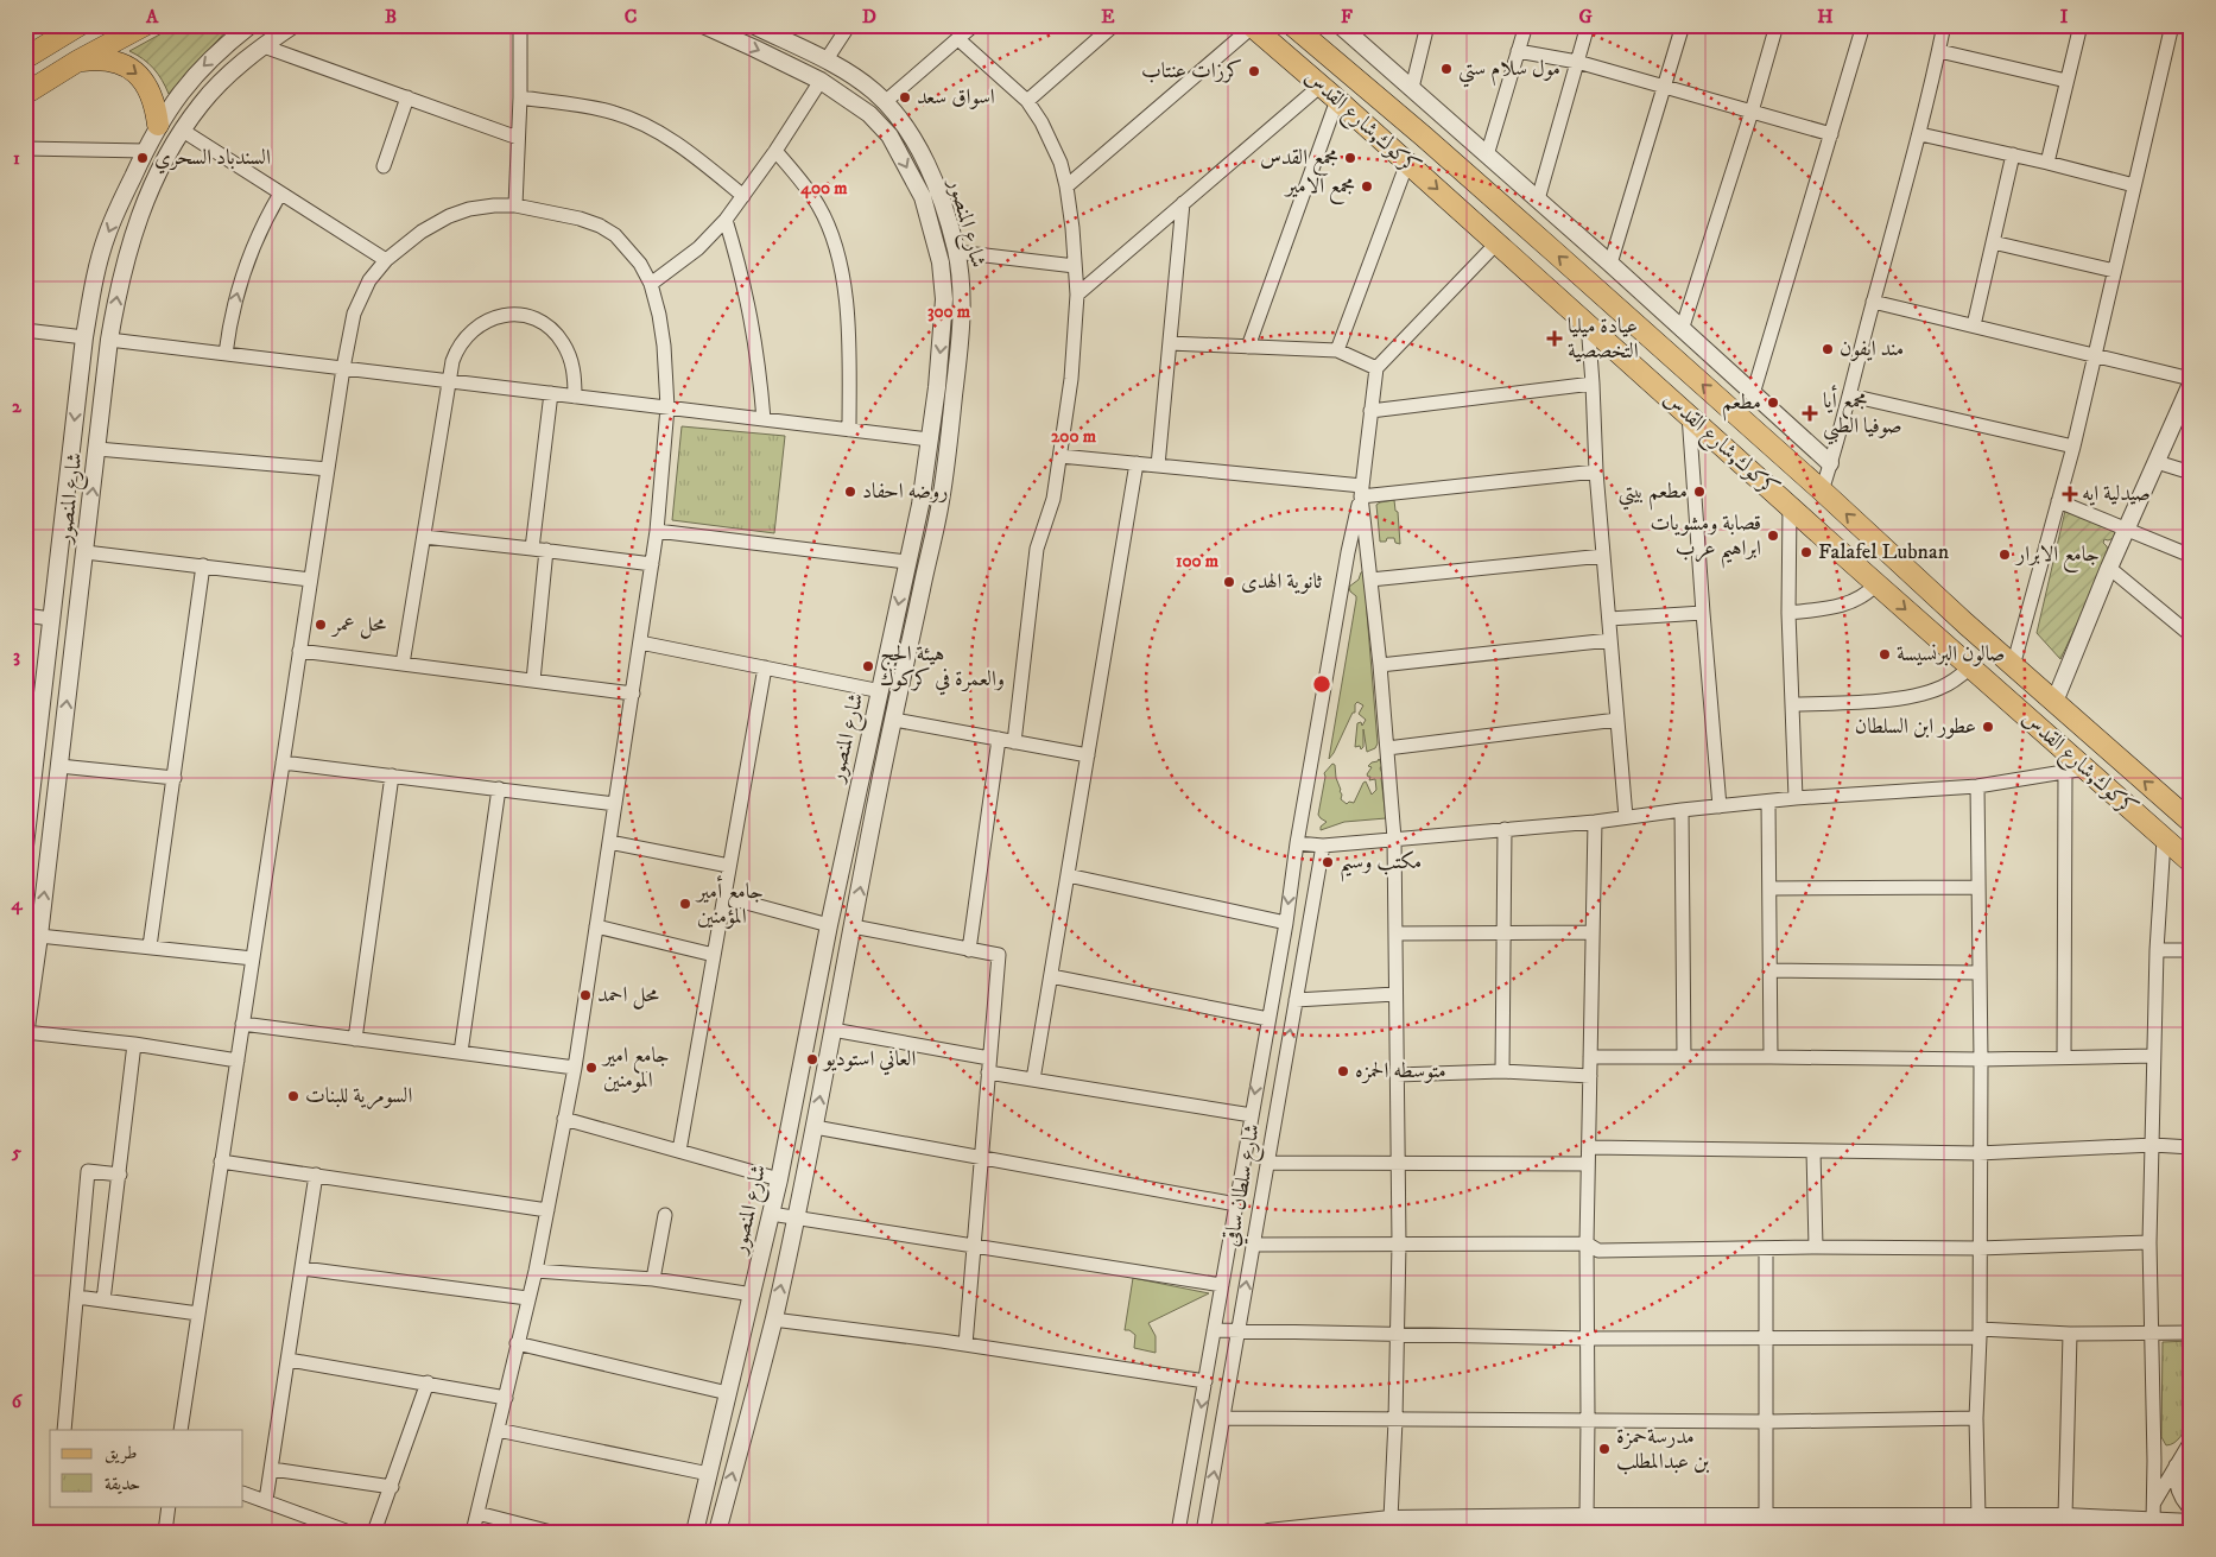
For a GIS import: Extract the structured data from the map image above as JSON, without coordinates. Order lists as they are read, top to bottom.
{
  "streets": {
    "main road": ["كركوك,شارع القدس"],
    "street": ["شارع المنصور", "شارع سلطان ساقي"]
  },
  "places": {
    "other": [
      "مول سلام ستي",
      "كرزات عنتاب",
      "اسواق سعد",
      "السندباد السحري",
      "مجمع القدس",
      "مجمع الامير",
      "مند ايفون",
      "مطعم",
      "روضه احفاد",
      "مطعم بيتي",
      "قصابة ومشويات ابراهيم عرب",
      "Falafel Lubnan",
      "جامع الابرار",
      "ثانوية الهدى",
      "محل عمر",
      "صالون البرنسيسة",
      "هيئة الحج والعمرة في كركوك",
      "عطور ابن السلطان",
      "مكتب وسيم",
      "جامع أمير المؤمنين",
      "محل احمد",
      "العاني استوديو",
      "جامع امير المومنين",
      "متوسطه الحمزه",
      "السومرية للبنات",
      "مدرسةحمزة بن عبدالمطلب"
    ],
    "health": ["عيادة ميليا التخصصية", "مجمع أيا صوفيا الطبي", "صیدلیة ایە"]
  },
  "legend": ["طريق", "حديقة"],
  "grid": {
    "columns": [
      "A",
      "B",
      "C",
      "D",
      "E",
      "F",
      "G",
      "H",
      "I"
    ],
    "rows": [
      "1",
      "2",
      "3",
      "4",
      "5",
      "6"
    ]
  },
  "rings": [
    "400 m",
    "300 m",
    "200 m",
    "100 m"
  ]
}
